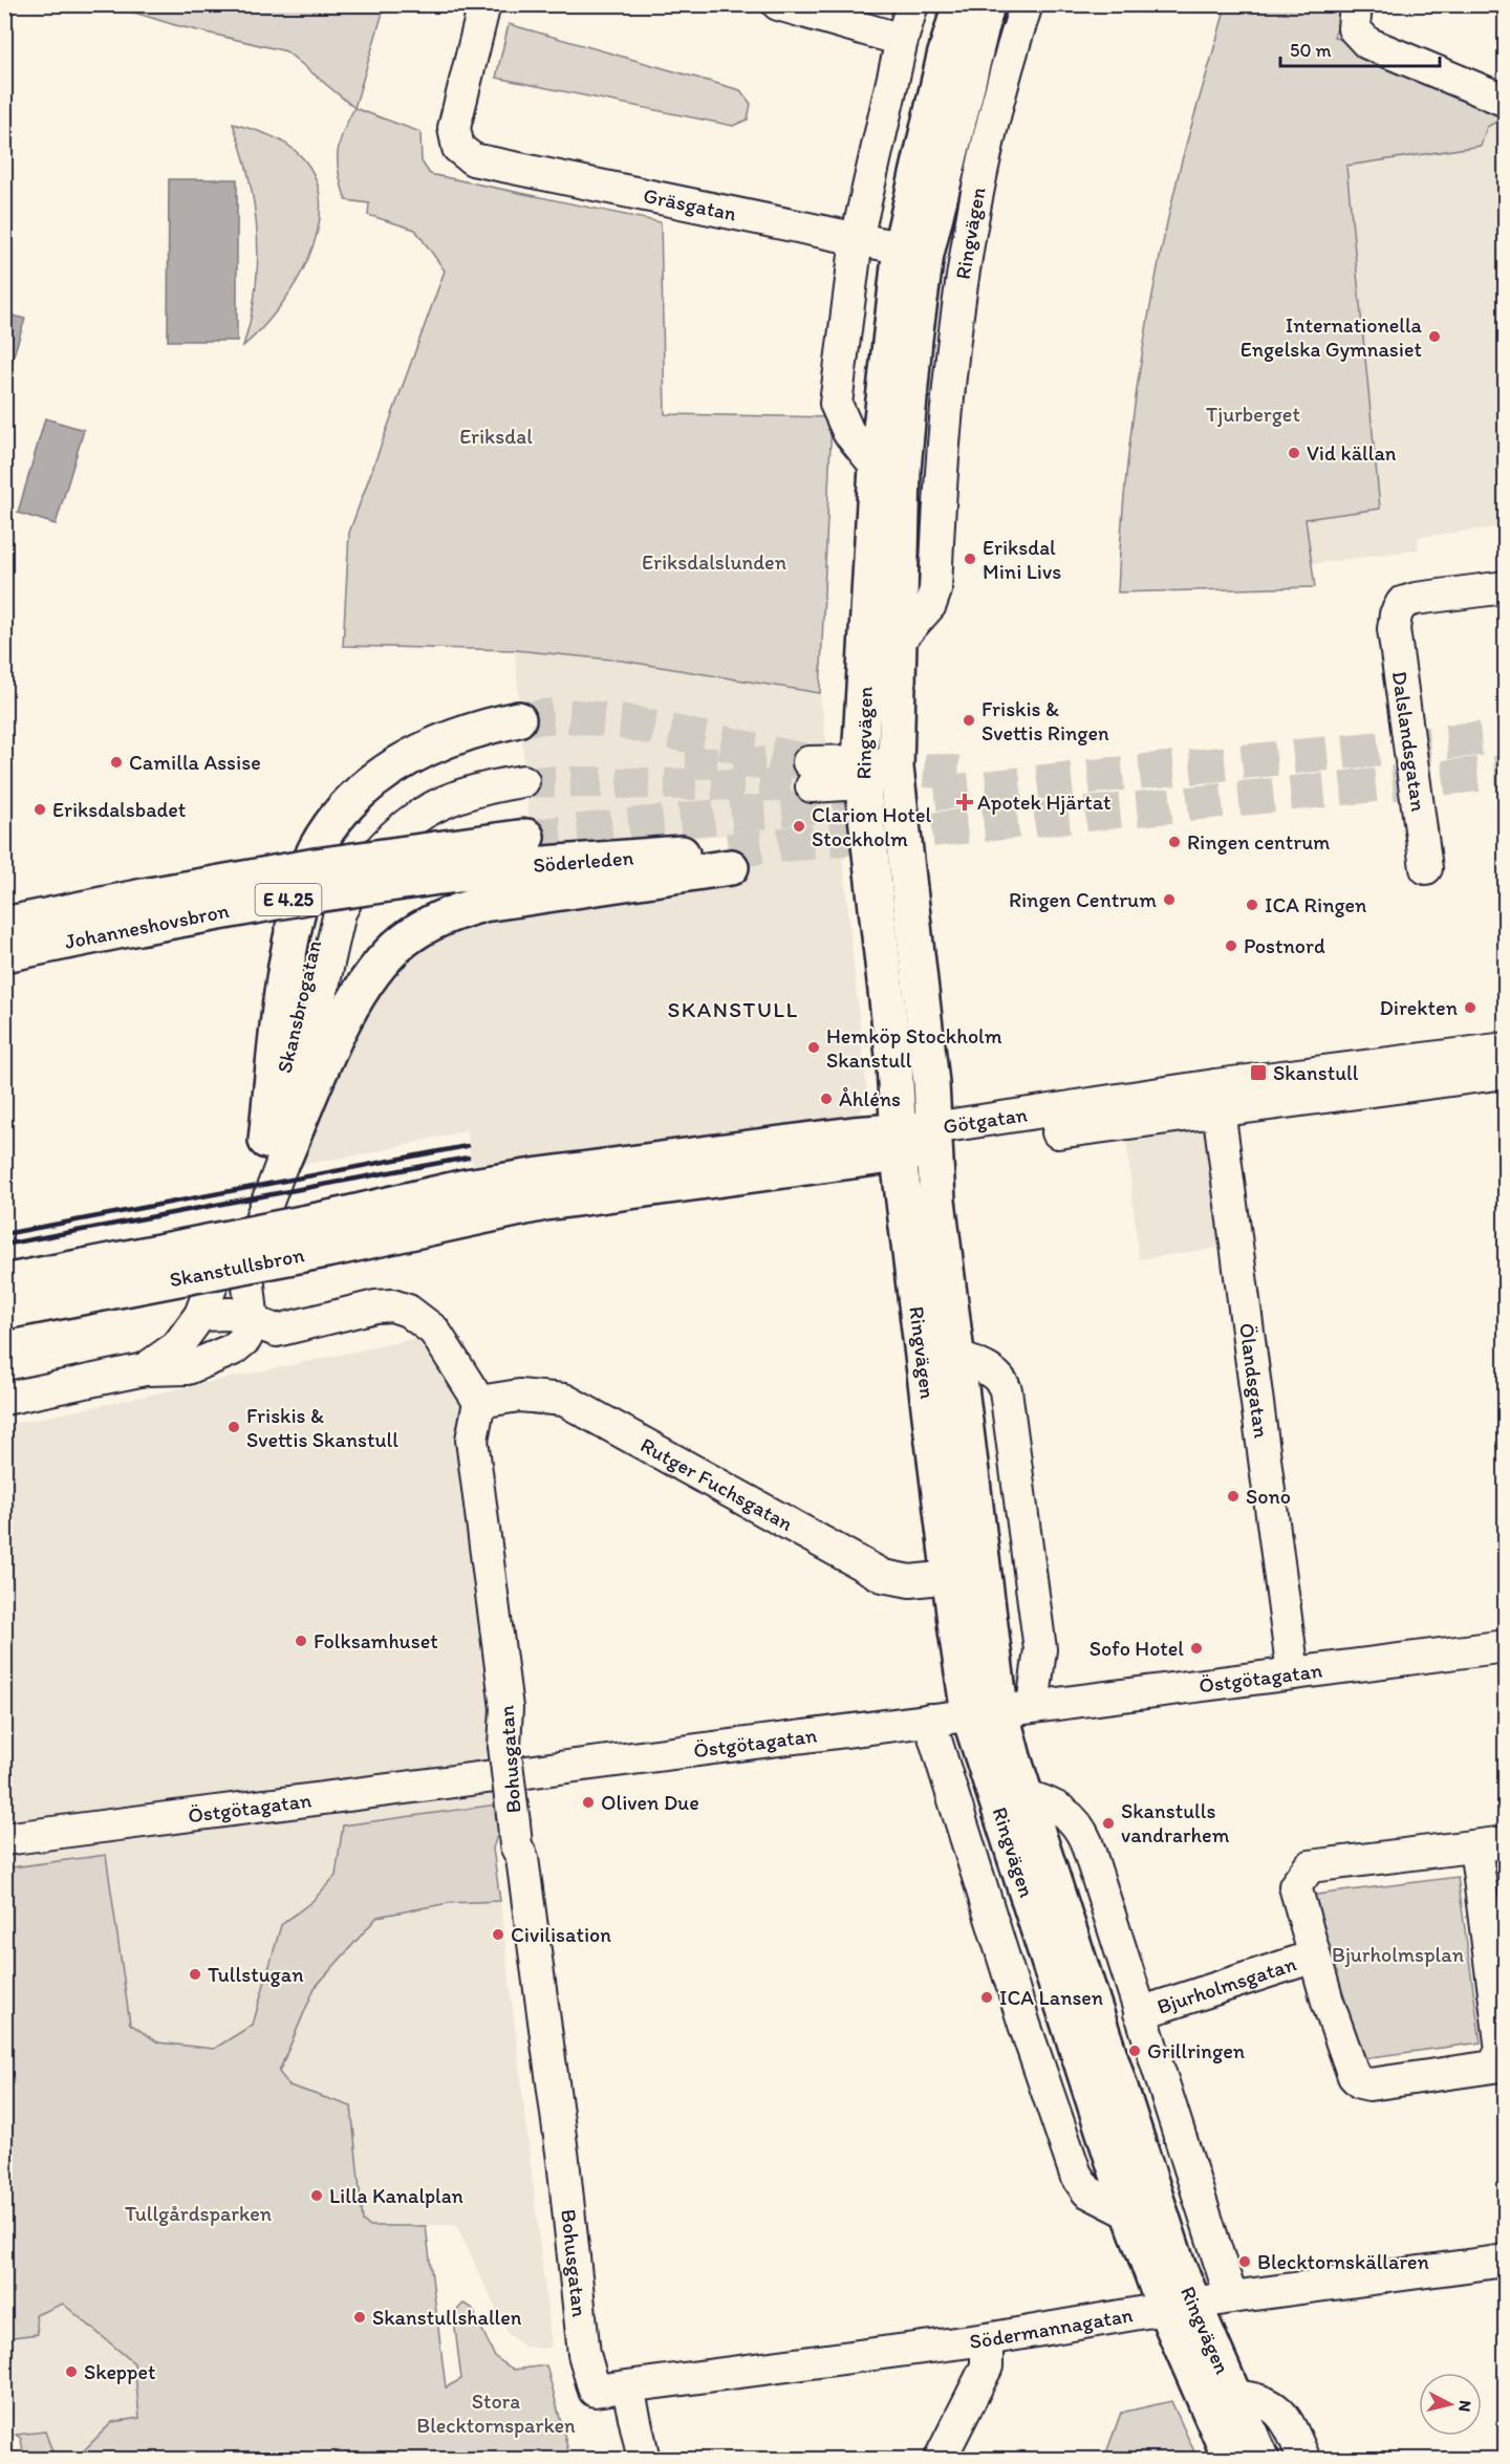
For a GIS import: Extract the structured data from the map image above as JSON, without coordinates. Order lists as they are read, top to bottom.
{
  "streets": {
    "main road": [
      "Ringvägen",
      "Söderleden",
      "E 4.25",
      "Johanneshovsbron",
      "Götgatan",
      "Skanstullsbron"
    ],
    "street": [
      "Gräsgatan",
      "Dalslandsgatan",
      "Skansbrogatan",
      "Ölandsgatan",
      "Rutger Fuchsgatan",
      "Östgötagatan",
      "Bohusgatan",
      "Bjurholmsgatan",
      "Södermannagatan"
    ]
  },
  "crossings": [
    ["Gräsgatan", "Ringvägen"],
    ["Ringvägen", "Götgatan"],
    ["Ringvägen", "Rutger Fuchsgatan"],
    ["Ringvägen", "Östgötagatan"],
    ["Ringvägen", "Bjurholmsgatan"],
    ["Ringvägen", "Södermannagatan"],
    ["Söderleden", "Johanneshovsbron"],
    ["Söderleden", "Skansbrogatan"],
    ["Götgatan", "Skanstullsbron"],
    ["Götgatan", "Ölandsgatan"],
    ["Ölandsgatan", "Östgötagatan"],
    ["Rutger Fuchsgatan", "Bohusgatan"],
    ["Bohusgatan", "Södermannagatan"]
  ],
  "districts": ["SKANSTULL"],
  "parks": [
    "Tjurberget",
    "Eriksdal",
    "Eriksdalslunden",
    "Bjurholmsplan",
    "Tullgårdsparken",
    "Stora Blecktornsparken"
  ],
  "places": {
    "other": [
      "Internationella Engelska Gymnasiet",
      "Vid källan",
      "Eriksdal Mini Livs",
      "Friskis & Svettis Ringen",
      "Camilla Assise",
      "Eriksdalsbadet",
      "Clarion Hotel Stockholm",
      "Ringen centrum",
      "Ringen Centrum",
      "ICA Ringen",
      "Postnord",
      "Direkten",
      "Hemköp Stockholm Skanstull",
      "Åhléns",
      "Friskis & Svettis Skanstull",
      "Sono",
      "Folksamhuset",
      "Sofo Hotel",
      "Oliven Due",
      "Skanstulls vandrarhem",
      "Civilisation",
      "Tullstugan",
      "ICA Lansen",
      "Grillringen",
      "Lilla Kanalplan",
      "Blecktornskällaren",
      "Skanstullshallen",
      "Skeppet"
    ],
    "health": ["Apotek Hjärtat"],
    "transit": ["Skanstull"]
  },
  "scale_bar": "50 m",
  "north": "right"
}
